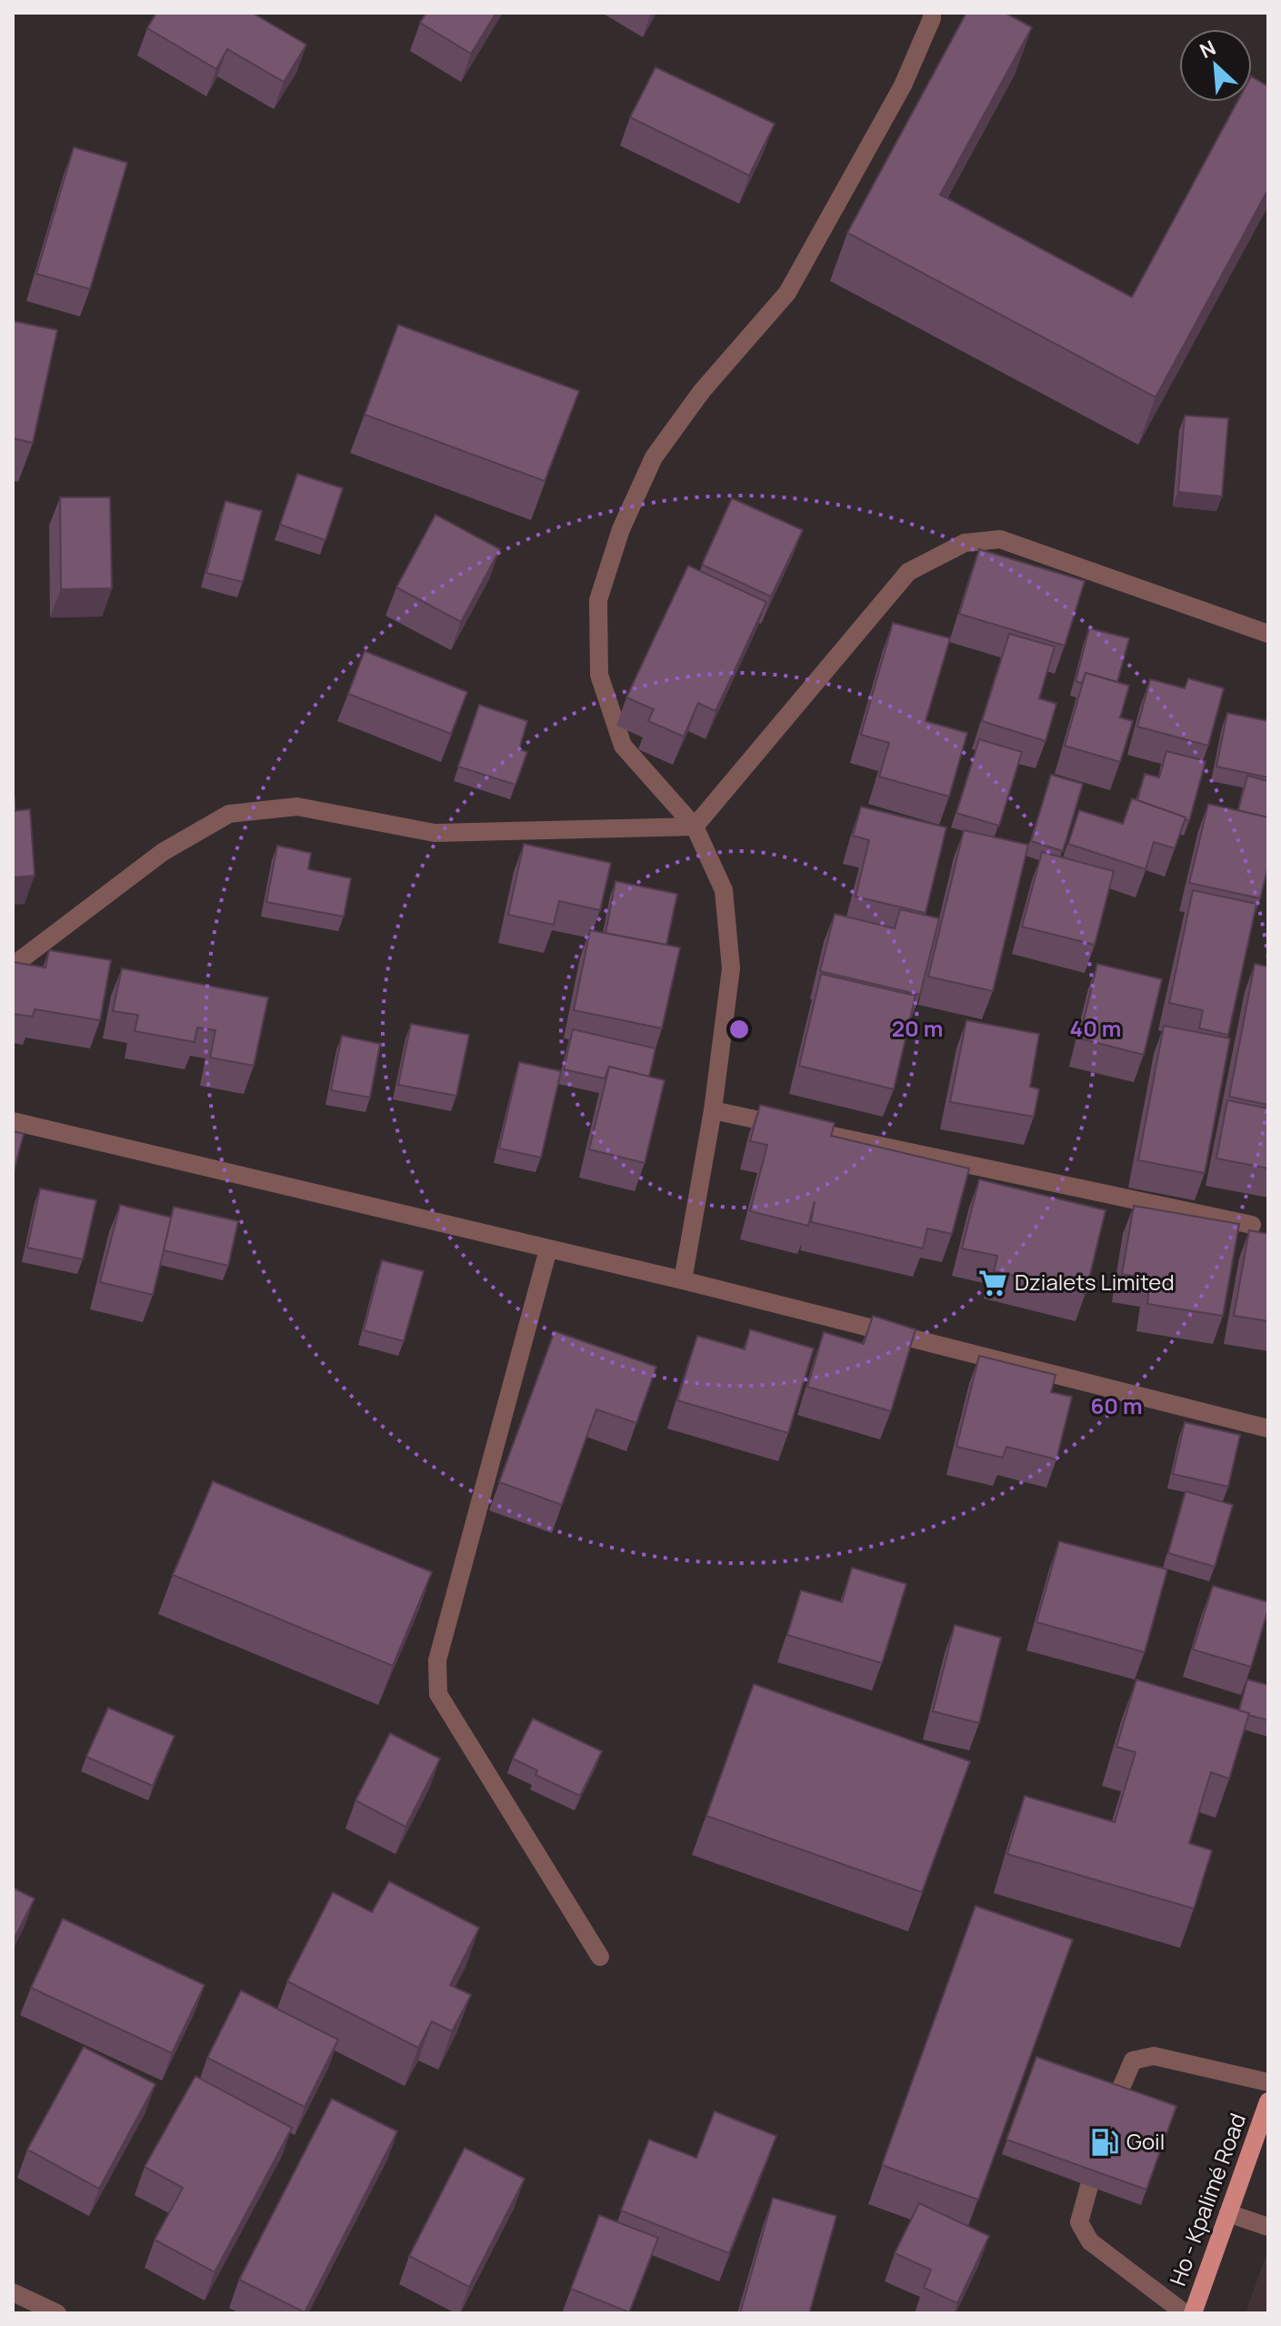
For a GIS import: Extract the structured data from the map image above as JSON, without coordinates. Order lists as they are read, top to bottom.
{
  "streets": {
    "main road": ["Ho - Kpalimé Road"]
  },
  "places": {
    "supermarket": ["Dzialets Limited"],
    "fuel station": ["Goil"]
  },
  "north": "top left",
  "rings": ["20 m", "40 m", "60 m"]
}
